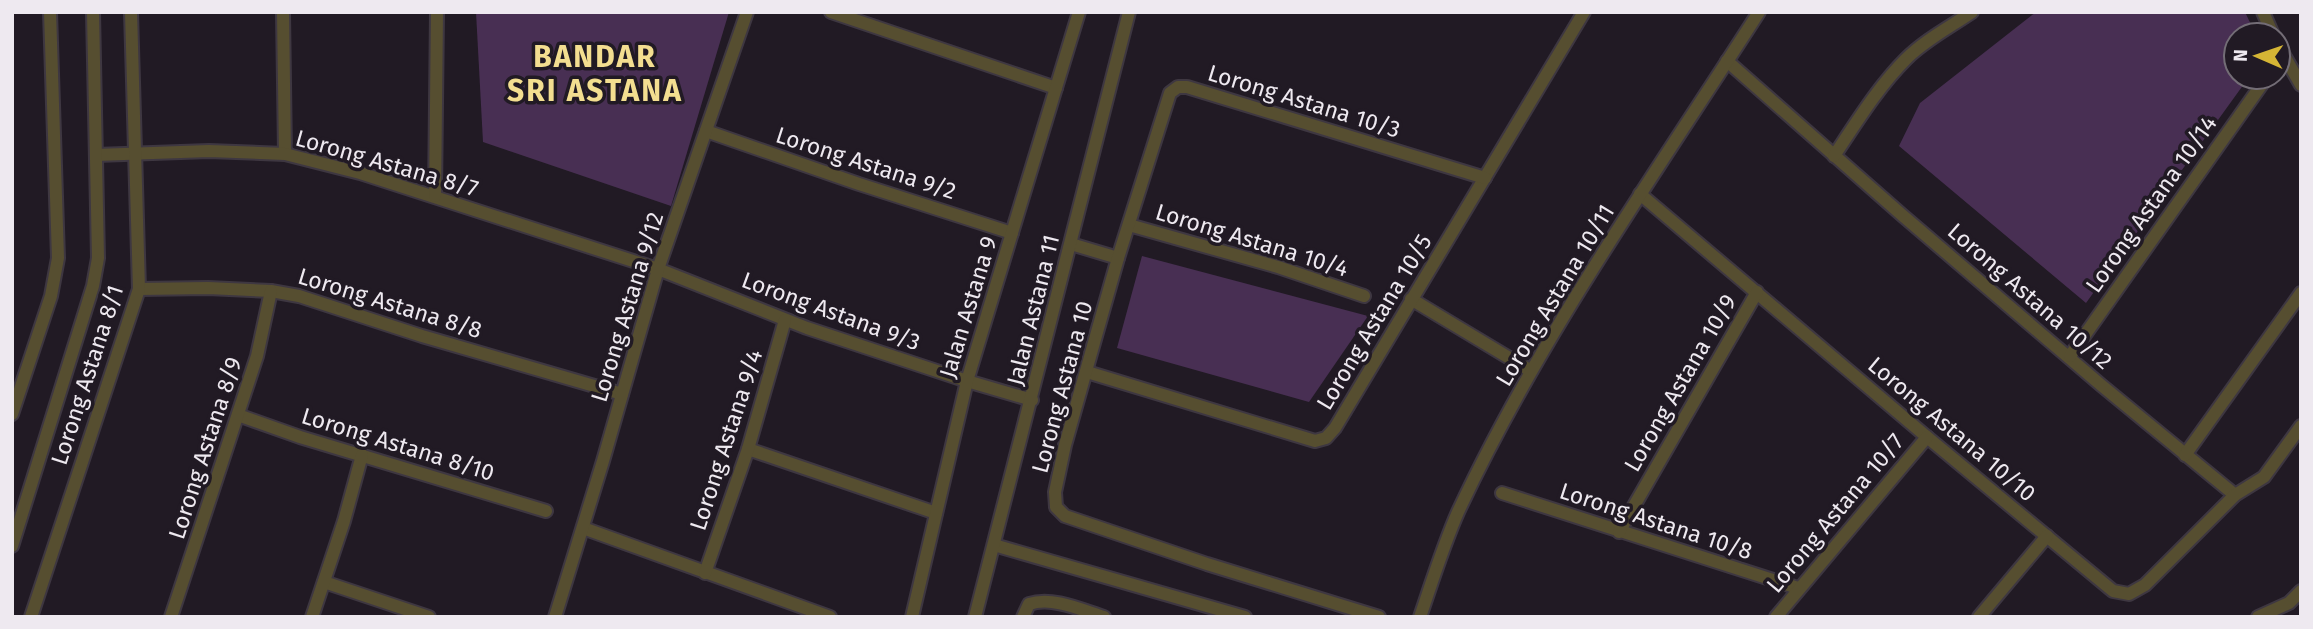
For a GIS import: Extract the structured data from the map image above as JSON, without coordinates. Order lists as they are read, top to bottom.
{
  "streets": {
    "street": [
      "Lorong Astana 10/3",
      "Lorong Astana 8/7",
      "Lorong Astana 9/2",
      "Lorong Astana 10/14",
      "Lorong Astana 10/4",
      "Lorong Astana 10/11",
      "Lorong Astana 10/12",
      "Lorong Astana 8/8",
      "Lorong Astana 9/12",
      "Jalan Astana 9",
      "Jalan Astana 11",
      "Lorong Astana 9/3",
      "Lorong Astana 10/5",
      "Lorong Astana 8/1",
      "Lorong Astana 10/9",
      "Lorong Astana 10",
      "Lorong Astana 10/10",
      "Lorong Astana 9/4",
      "Lorong Astana 8/10",
      "Lorong Astana 8/9",
      "Lorong Astana 10/7",
      "Lorong Astana 10/8"
    ]
  },
  "crossings": [
    ["Lorong Astana 10/3", "Lorong Astana 10/5"],
    ["Lorong Astana 10/3", "Lorong Astana 10"],
    ["Lorong Astana 8/7", "Lorong Astana 9/12"],
    ["Lorong Astana 8/7", "Lorong Astana 9/3"],
    ["Lorong Astana 8/7", "Lorong Astana 8/1"],
    ["Lorong Astana 9/2", "Lorong Astana 9/12"],
    ["Lorong Astana 9/2", "Jalan Astana 9"],
    ["Lorong Astana 10/14", "Lorong Astana 10/12"],
    ["Lorong Astana 10/4", "Lorong Astana 10"],
    ["Lorong Astana 10/11", "Lorong Astana 10/12"],
    ["Lorong Astana 10/11", "Lorong Astana 10/10"],
    ["Lorong Astana 10/12", "Lorong Astana 10/10"],
    ["Lorong Astana 8/8", "Lorong Astana 9/12"],
    ["Lorong Astana 8/8", "Lorong Astana 8/1"],
    ["Lorong Astana 8/8", "Lorong Astana 8/9"],
    ["Lorong Astana 9/12", "Lorong Astana 9/3"],
    ["Jalan Astana 9", "Lorong Astana 9/3"],
    ["Jalan Astana 11", "Lorong Astana 9/3"],
    ["Lorong Astana 9/3", "Lorong Astana 9/4"],
    ["Lorong Astana 10/5", "Lorong Astana 10"],
    ["Lorong Astana 10/9", "Lorong Astana 10/10"],
    ["Lorong Astana 10/9", "Lorong Astana 10/8"],
    ["Lorong Astana 10/10", "Lorong Astana 10/7"],
    ["Lorong Astana 8/10", "Lorong Astana 8/9"],
    ["Lorong Astana 10/7", "Lorong Astana 10/8"]
  ],
  "districts": ["BANDAR SRI ASTANA"],
  "north": "left"
}
